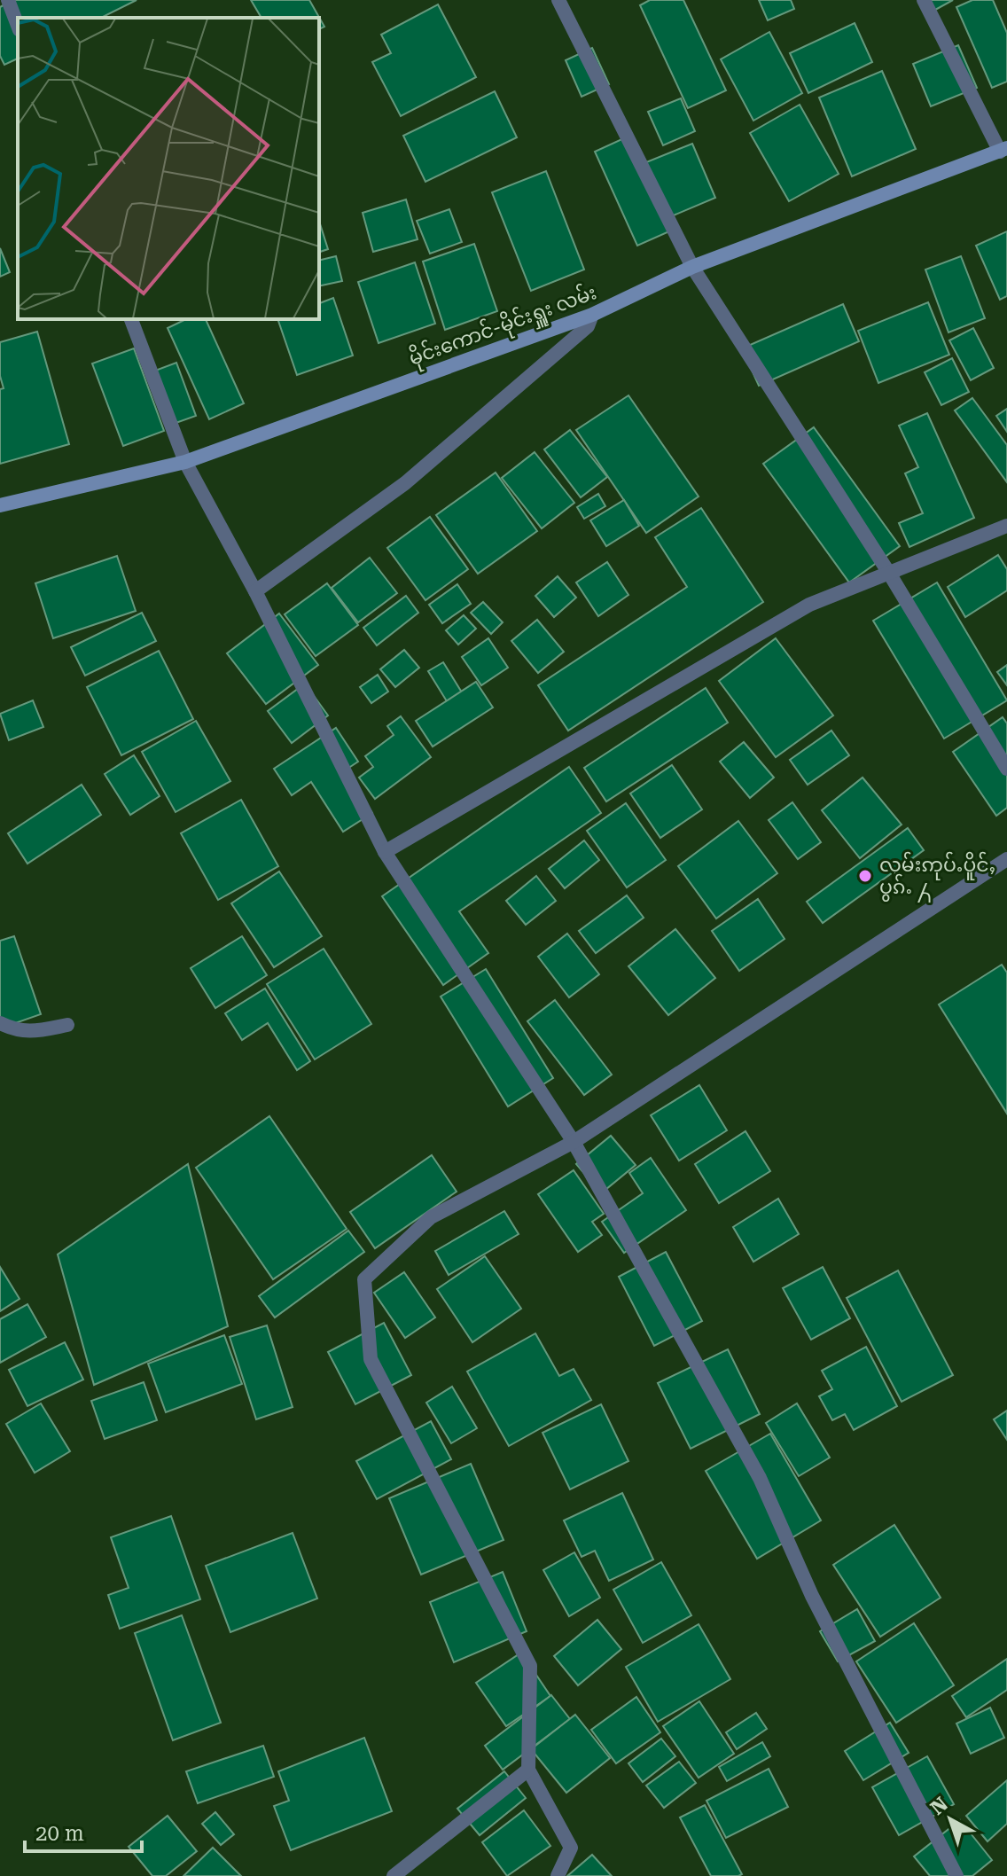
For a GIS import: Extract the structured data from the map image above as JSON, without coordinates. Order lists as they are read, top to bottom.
{
  "streets": {
    "main road": ["မိုင်းကောင်-မိုင်းရှူး လမ်း"]
  },
  "places": ["လုမ်းဢုပ်ႉပိူင်ႇ ပွၵ်ႉ ႓"],
  "scale_bar": "20 m",
  "north": "top left"
}
